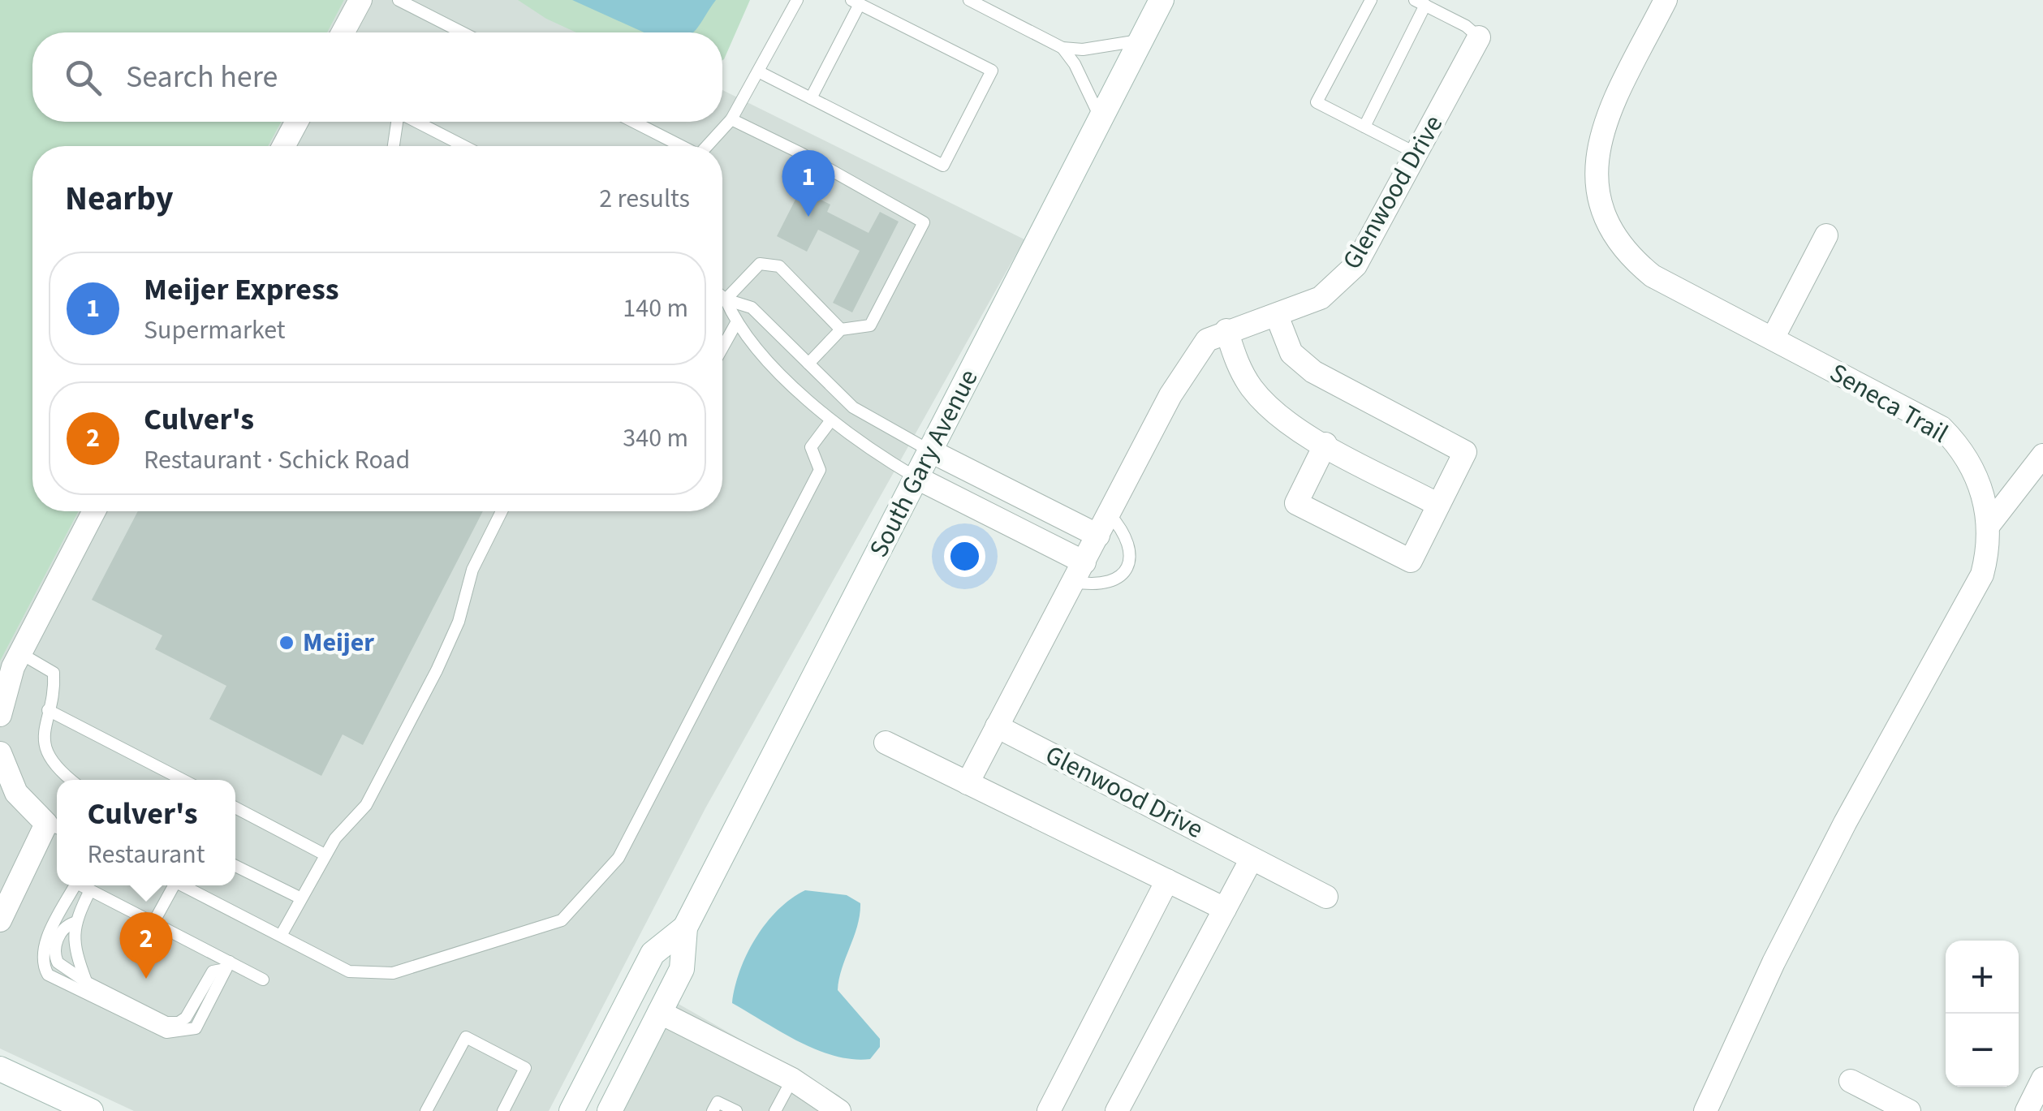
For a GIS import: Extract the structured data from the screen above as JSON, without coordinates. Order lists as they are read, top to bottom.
{
  "streets": {
    "main road": ["South Gary Avenue"],
    "street": ["Glenwood Drive", "Seneca Trail"]
  },
  "places": ["Meijer"],
  "page": {
    "search": "Search here",
    "heading": ["Nearby", "2 results"],
    "pins": ["1", "2"],
    "list": [
      {
        "mark": "1",
        "name": "Meijer Express",
        "note": "Supermarket",
        "value": "140 m"
      },
      {
        "mark": "2",
        "name": "Culver's",
        "note": "Restaurant · Schick Road",
        "value": "340 m"
      }
    ],
    "popup": ["Culver's", "Restaurant"],
    "map_buttons": ["+", "−"]
  }
}
